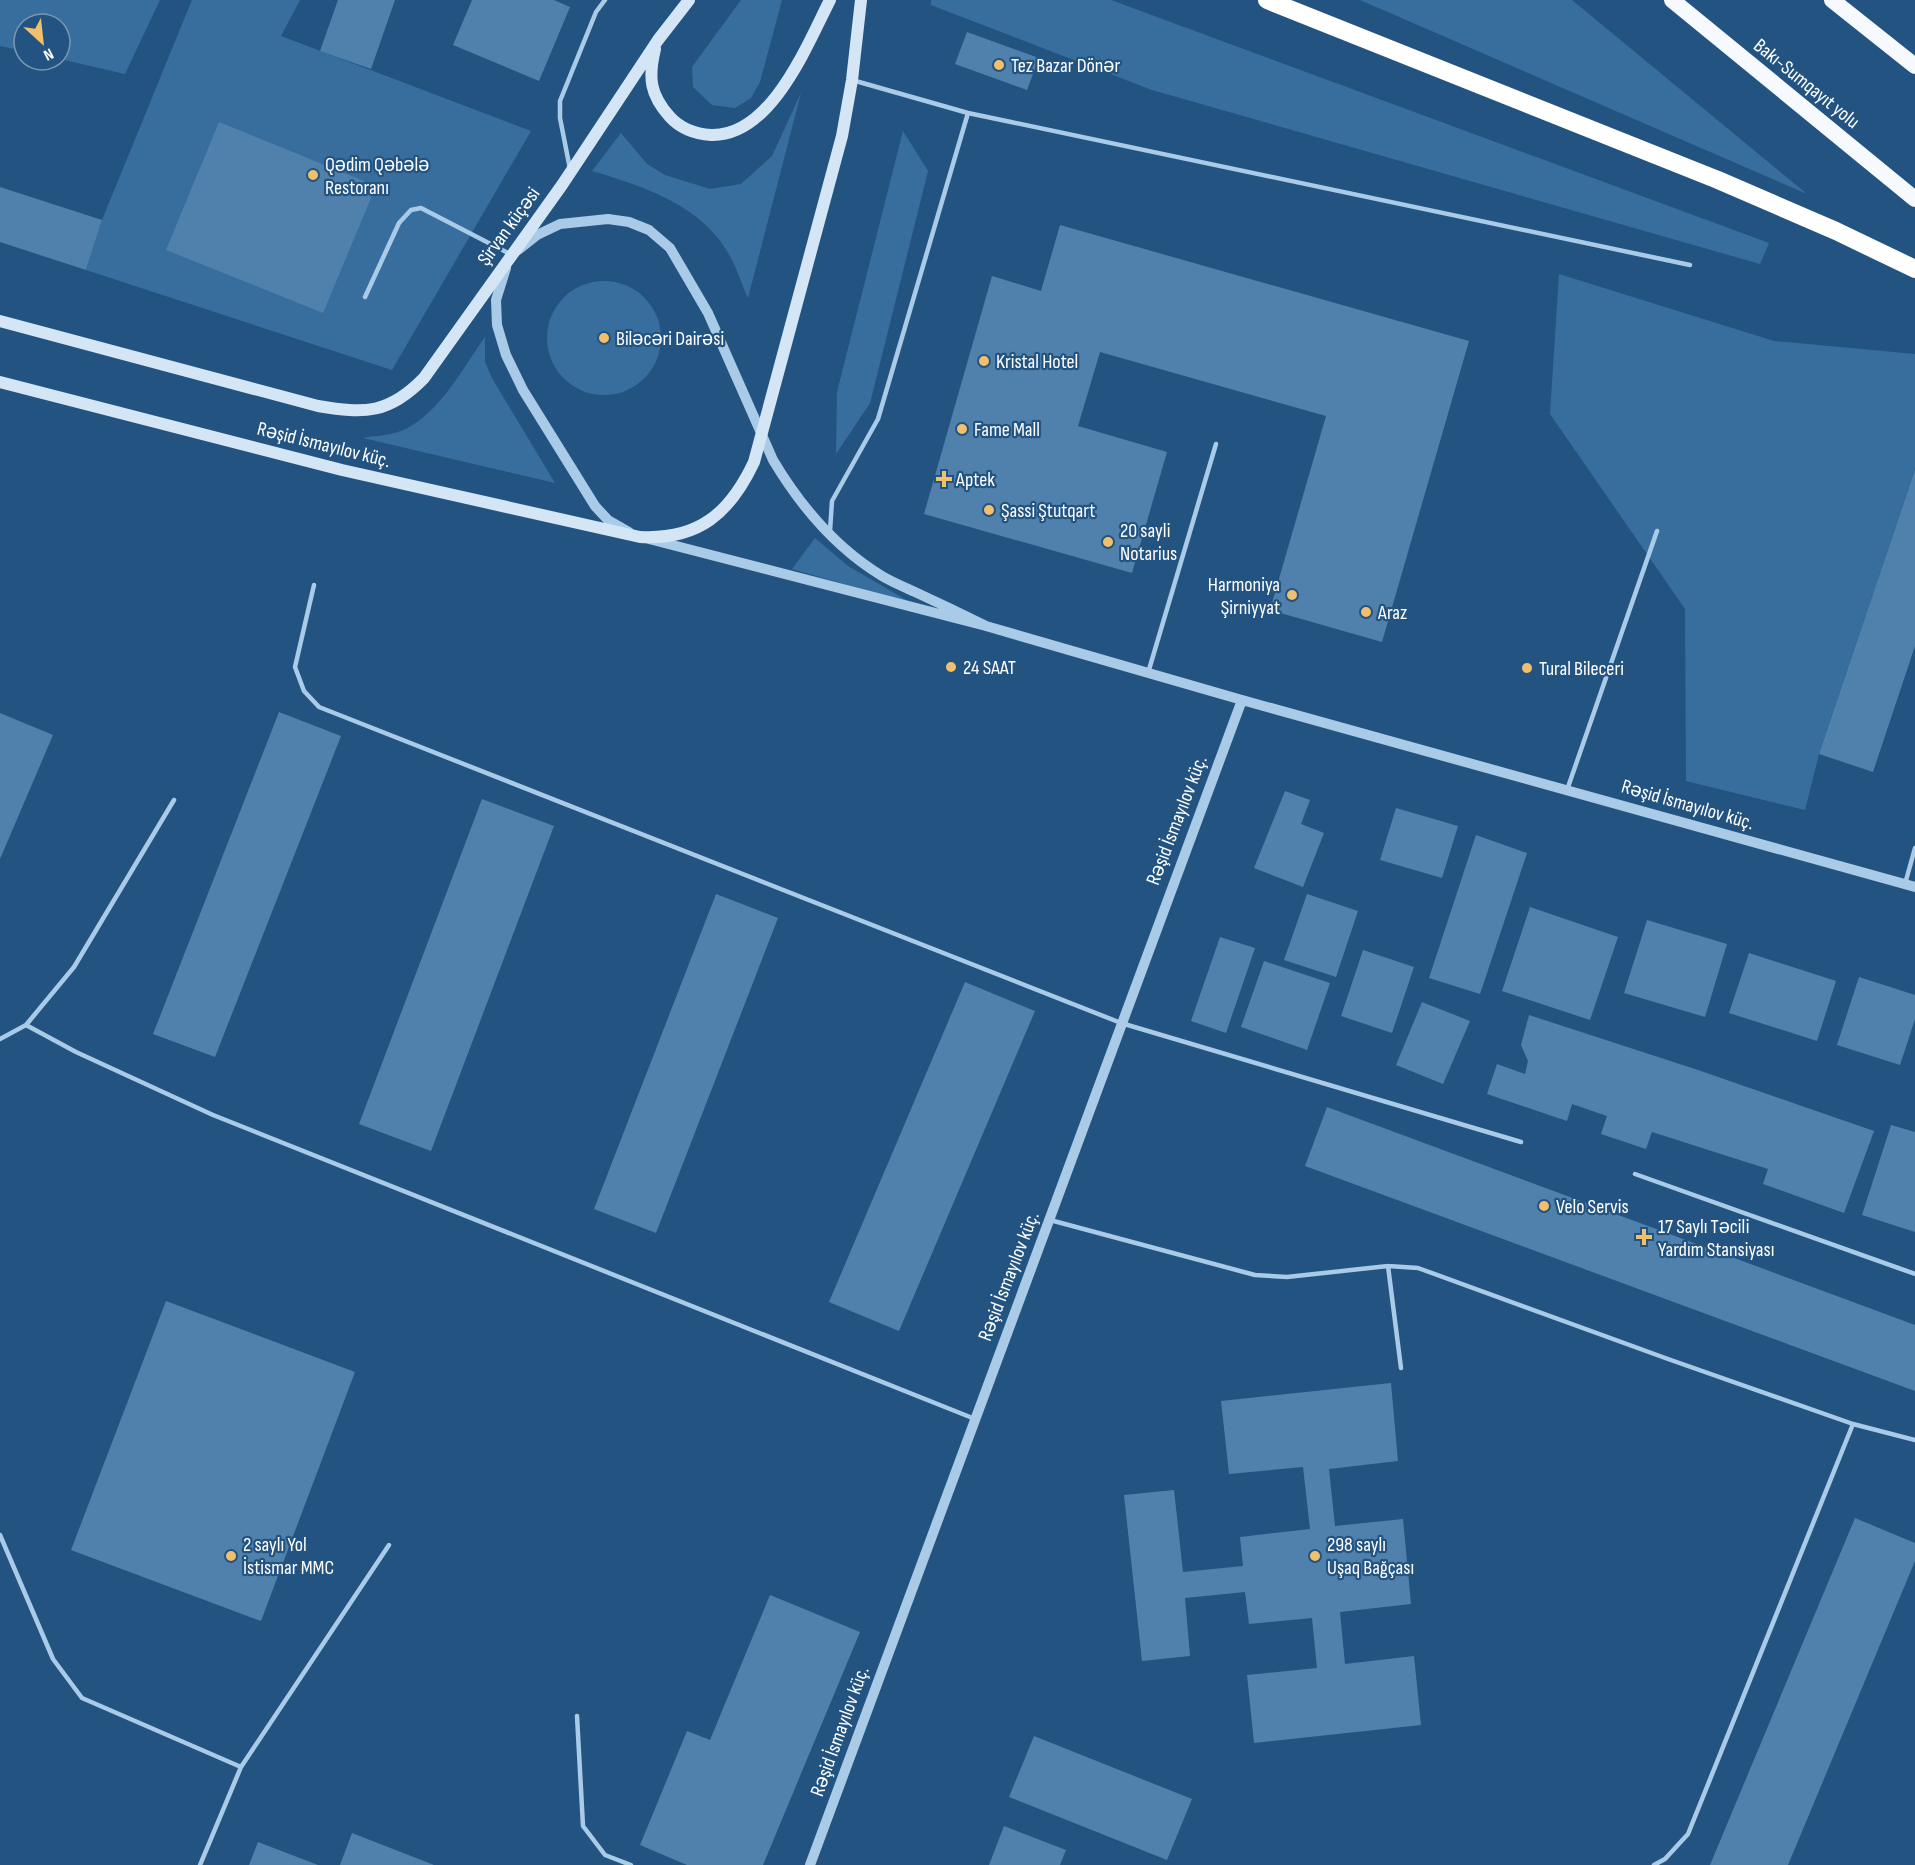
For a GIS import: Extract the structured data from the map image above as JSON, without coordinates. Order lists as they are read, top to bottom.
{
  "streets": {
    "highway": ["Bakı-Sumqayıt yolu"],
    "main road": ["Şirvan küçəsi", "Rəşid İsmayılov küç."]
  },
  "crossings": [
    ["Şirvan küçəsi", "Rəşid İsmayılov küç."]
  ],
  "places": {
    "other": [
      "Tez Bazar Dönər",
      "Qədim Qəbələ Restoranı",
      "Biləcəri Dairəsi",
      "Kristal Hotel",
      "Fame Mall",
      "Şassi Ştutqart",
      "20 sayli Notarius",
      "Harmoniya Şirniyyat",
      "Araz",
      "24 SAAT",
      "Tural Bileceri",
      "Velo Servis",
      "2 saylı Yol İstismar MMC",
      "298 saylı Uşaq Bağçası"
    ],
    "health": ["Aptek", "17 Saylı Təcili Yardım Stansiyası"]
  },
  "north": "bottom right"
}
